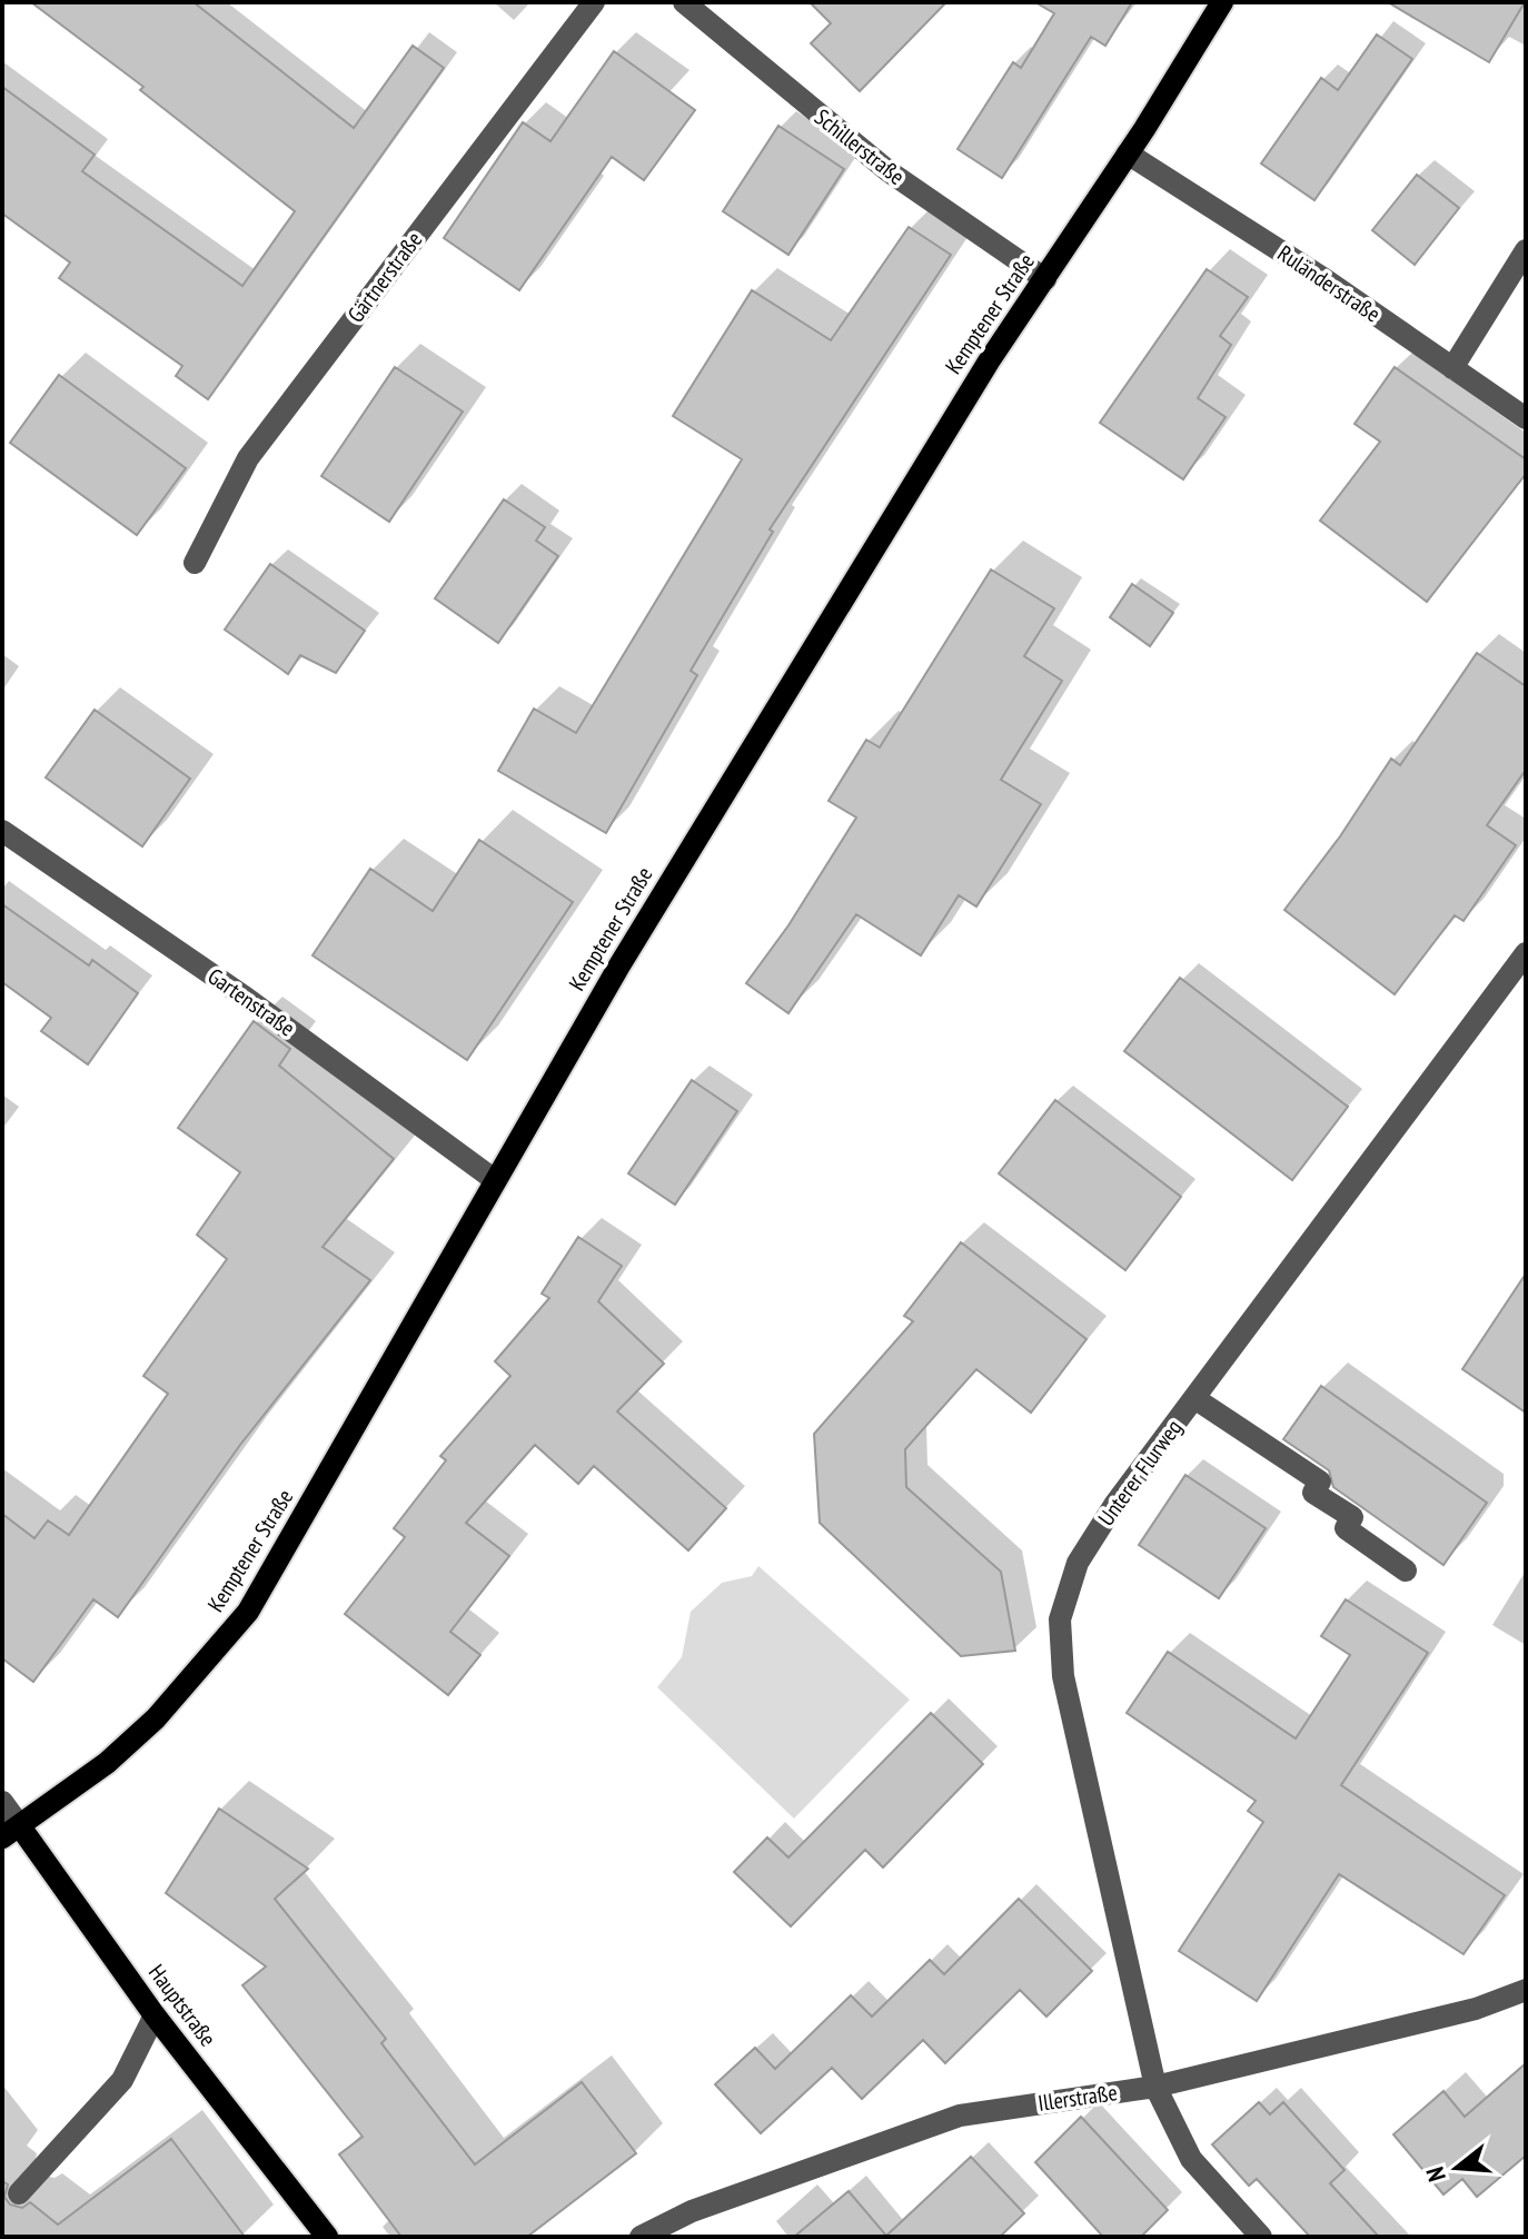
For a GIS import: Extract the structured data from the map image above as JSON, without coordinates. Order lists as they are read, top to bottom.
{
  "streets": {
    "main road": ["Kemptener Straße", "Hauptstraße"],
    "street": [
      "Schillerstraße",
      "Gärtnerstraße",
      "Ruländerstraße",
      "Gartenstraße",
      "Unterer Flurweg",
      "Illerstraße"
    ]
  },
  "crossings": [
    ["Schillerstraße", "Kemptener Straße"],
    ["Ruländerstraße", "Kemptener Straße"],
    ["Kemptener Straße", "Gartenstraße"],
    ["Kemptener Straße", "Hauptstraße"],
    ["Unterer Flurweg", "Illerstraße"]
  ],
  "north": "left"
}
